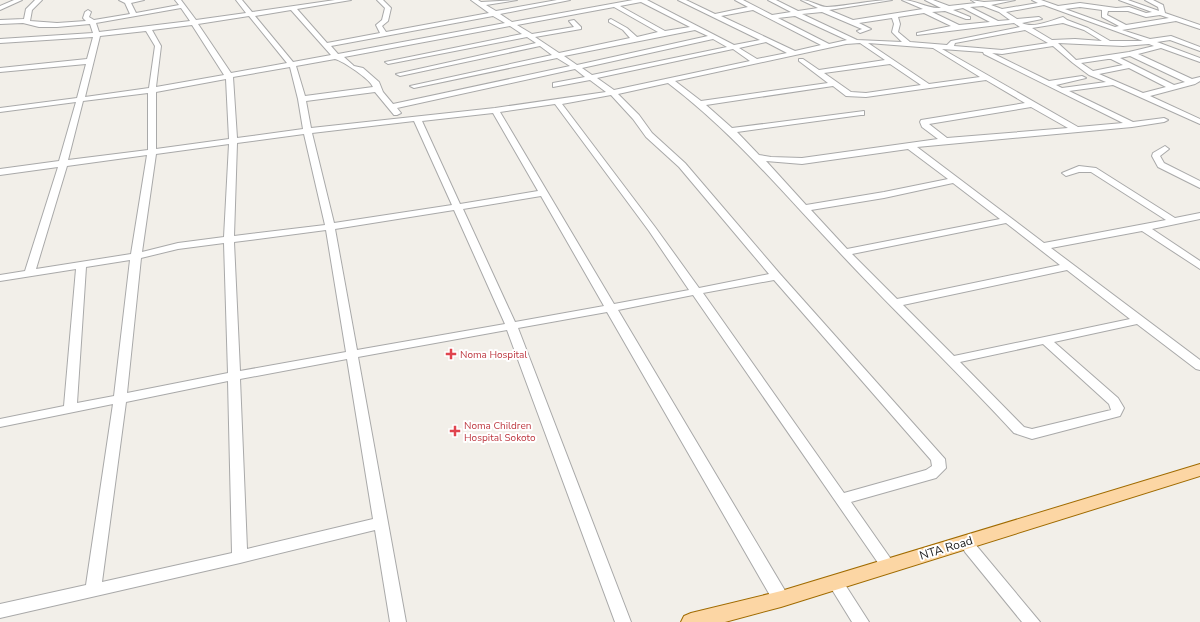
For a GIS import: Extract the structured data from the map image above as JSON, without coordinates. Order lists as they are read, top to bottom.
{
  "streets": {
    "main road": ["NTA Road"]
  },
  "places": {
    "health": ["Noma Hospital", "Noma Children Hospital Sokoto"]
  }
}
